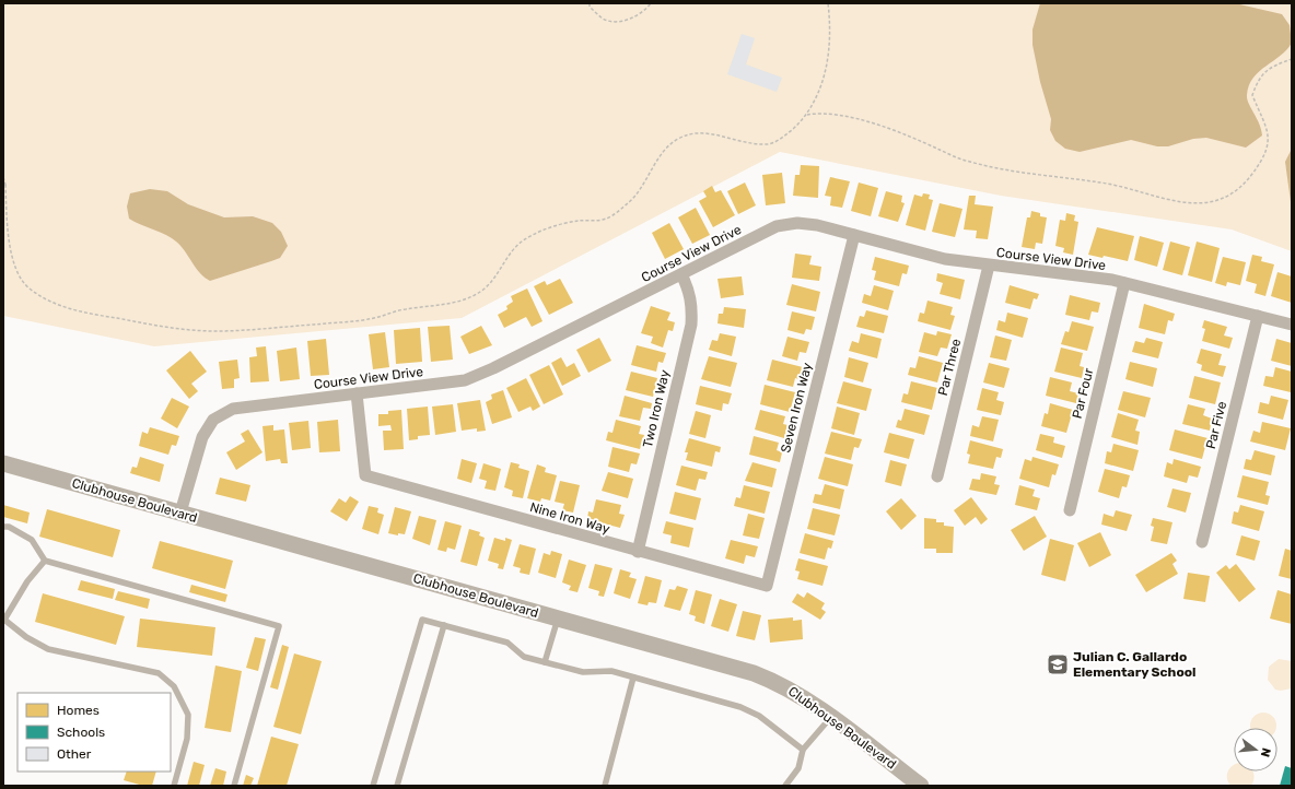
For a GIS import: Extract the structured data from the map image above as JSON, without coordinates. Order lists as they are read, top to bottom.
{
  "streets": {
    "street": [
      "Course View Drive",
      "Par Three",
      "Par Four",
      "Seven Iron Way",
      "Two Iron Way",
      "Par Five",
      "Clubhouse Boulevard",
      "Nine Iron Way"
    ]
  },
  "crossings": [
    ["Course View Drive", "Par Three"],
    ["Course View Drive", "Par Four"],
    ["Course View Drive", "Seven Iron Way"],
    ["Course View Drive", "Two Iron Way"],
    ["Course View Drive", "Par Five"],
    ["Course View Drive", "Clubhouse Boulevard"],
    ["Course View Drive", "Nine Iron Way"],
    ["Seven Iron Way", "Nine Iron Way"],
    ["Two Iron Way", "Nine Iron Way"]
  ],
  "places": {
    "school or university": ["Julian C. Gallardo Elementary School"]
  },
  "legend": ["Homes", "Schools", "Other"],
  "north": "right"
}
